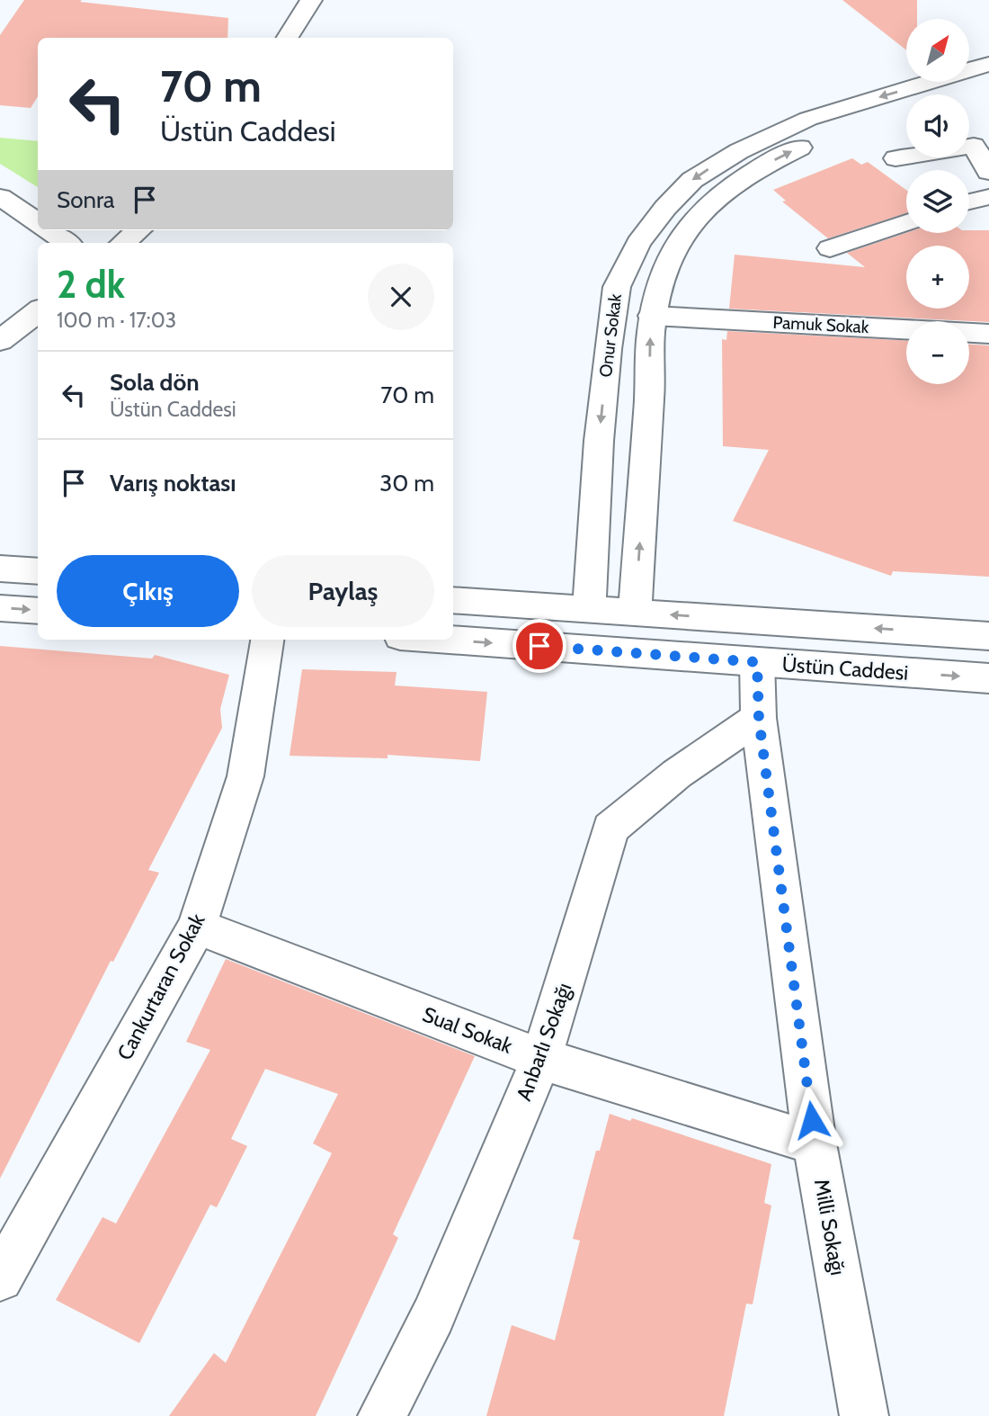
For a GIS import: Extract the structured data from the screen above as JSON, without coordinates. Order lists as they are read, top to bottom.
{
  "streets": {
    "street": [
      "Pamuk Sokak",
      "Onur Sokak",
      "Üstün Caddesi",
      "Cankurtaran Sokak",
      "Sual Sokak",
      "Anbarlı Sokağı",
      "Milli Sokağı"
    ]
  },
  "crossings": [
    ["Pamuk Sokak", "Onur Sokak"],
    ["Onur Sokak", "Üstün Caddesi"],
    ["Üstün Caddesi", "Milli Sokağı"],
    ["Cankurtaran Sokak", "Sual Sokak"],
    ["Sual Sokak", "Anbarlı Sokağı"],
    ["Sual Sokak", "Milli Sokağı"],
    ["Anbarlı Sokağı", "Milli Sokağı"]
  ],
  "north": "top right",
  "page": {
    "map_buttons": ["+", "−"],
    "turn": ["70 m", "Üstün Caddesi"],
    "then": "Sonra",
    "heading": ["2 dk", "100 m · 17:03"],
    "list": [
      {
        "name": "Sola dön",
        "note": "Üstün Caddesi",
        "value": "70 m"
      },
      {
        "name": "Varış noktası",
        "value": "30 m"
      }
    ],
    "buttons": ["Çıkış", "Paylaş"]
  }
}
